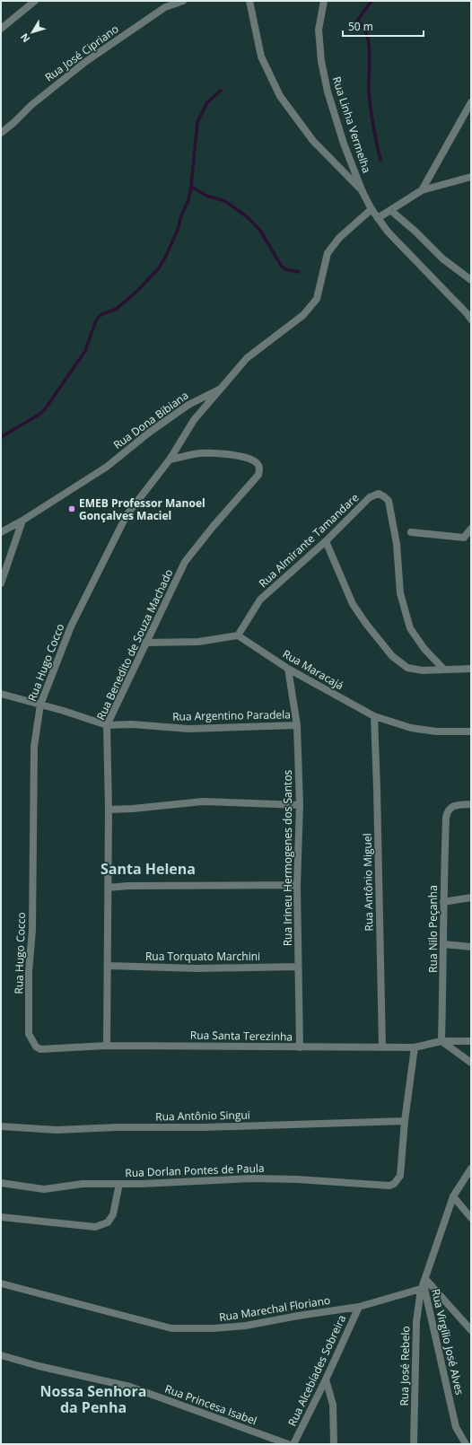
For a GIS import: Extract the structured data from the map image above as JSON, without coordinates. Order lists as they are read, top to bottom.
{
  "streets": {
    "street": [
      "Rua José Cipriano",
      "Rua Linha Vermelha",
      "Rua Dona Bibiana",
      "Rua Almirante Tamandare",
      "Rua Benedito de Souza Machado",
      "Rua Hugo Cocco",
      "Rua Maracajá",
      "Rua Argentino Paradela",
      "Rua Irineu Hermogenes dos Santos",
      "Rua Antônio Miguel",
      "Rua Nilo Peçanha",
      "Rua Torquato Marchini",
      "Rua Santa Terezinha",
      "Rua Antônio Singui",
      "Rua Dorlan Pontes de Paula",
      "Rua Marechal Floriano",
      "Rua Virgílio José Alves",
      "Rua José Rebelo",
      "Rua Alcebíades Sobreira",
      "Rua Princesa Isabel"
    ]
  },
  "crossings": [
    ["Rua Dona Bibiana", "Rua Hugo Cocco"],
    ["Rua Almirante Tamandare", "Rua Maracajá"],
    ["Rua Benedito de Souza Machado", "Rua Hugo Cocco"],
    ["Rua Benedito de Souza Machado", "Rua Argentino Paradela"],
    ["Rua Benedito de Souza Machado", "Rua Torquato Marchini"],
    ["Rua Benedito de Souza Machado", "Rua Santa Terezinha"],
    ["Rua Hugo Cocco", "Rua Argentino Paradela"],
    ["Rua Hugo Cocco", "Rua Santa Terezinha"],
    ["Rua Maracajá", "Rua Irineu Hermogenes dos Santos"],
    ["Rua Maracajá", "Rua Antônio Miguel"],
    ["Rua Argentino Paradela", "Rua Irineu Hermogenes dos Santos"],
    ["Rua Irineu Hermogenes dos Santos", "Rua Torquato Marchini"],
    ["Rua Irineu Hermogenes dos Santos", "Rua Santa Terezinha"],
    ["Rua Antônio Miguel", "Rua Santa Terezinha"],
    ["Rua Nilo Peçanha", "Rua Santa Terezinha"],
    ["Rua Antônio Singui", "Rua Dorlan Pontes de Paula"],
    ["Rua Marechal Floriano", "Rua Virgílio José Alves"],
    ["Rua Marechal Floriano", "Rua José Rebelo"],
    ["Rua Marechal Floriano", "Rua Alcebíades Sobreira"],
    ["Rua Virgílio José Alves", "Rua José Rebelo"]
  ],
  "districts": ["Santa Helena", "Nossa Senhora da Penha"],
  "places": ["EMEB Professor Manoel Gonçalves Maciel"],
  "scale_bar": "50 m",
  "north": "bottom left"
}
